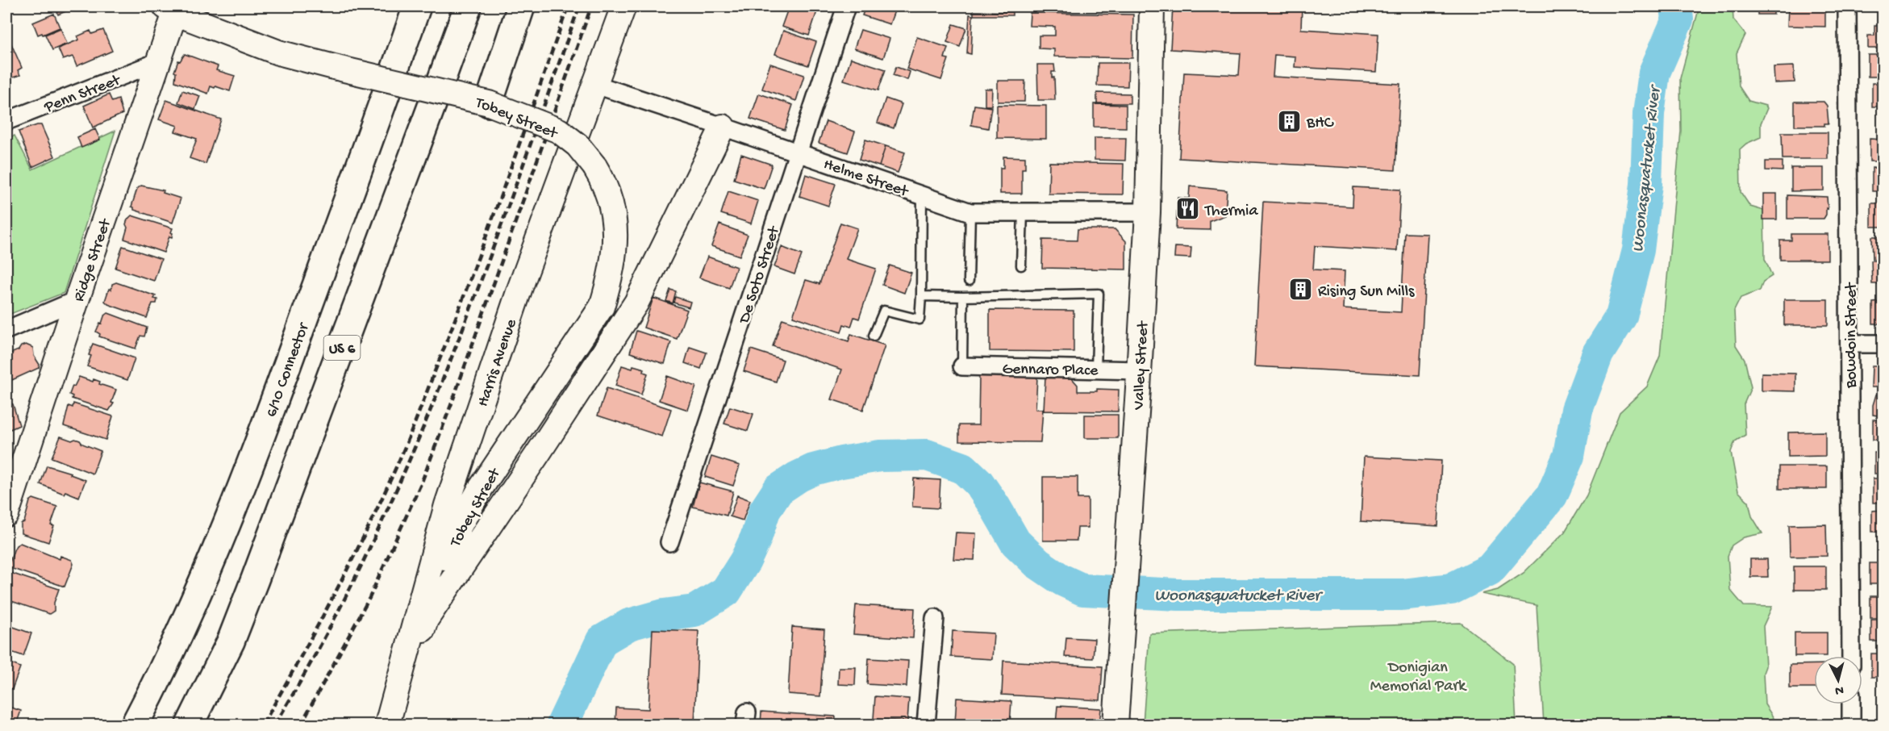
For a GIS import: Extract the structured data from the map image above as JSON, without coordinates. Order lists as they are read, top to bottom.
{
  "streets": {
    "highway": ["US 6", "6/10 Connector"],
    "main road": [
      "Tobey Street",
      "Ridge Street",
      "Harris Avenue",
      "Valley Street"
    ],
    "street": [
      "Penn Street",
      "Helme Street",
      "De Soto Street",
      "Bowdoin Street",
      "Gennaro Place"
    ]
  },
  "crossings": [
    ["Penn Street", "Ridge Street"],
    ["Tobey Street", "Ridge Street"],
    ["Tobey Street", "Harris Avenue"],
    ["Helme Street", "De Soto Street"],
    ["Helme Street", "Harris Avenue"],
    ["Helme Street", "Valley Street"],
    ["Valley Street", "Gennaro Place"]
  ],
  "water": ["Woonasquatucket River"],
  "parks": ["Donigian Memorial Park"],
  "places": {
    "building": ["BHC", "Rising Sun Mills"],
    "restaurant": ["Thermia"]
  },
  "north": "bottom"
}
